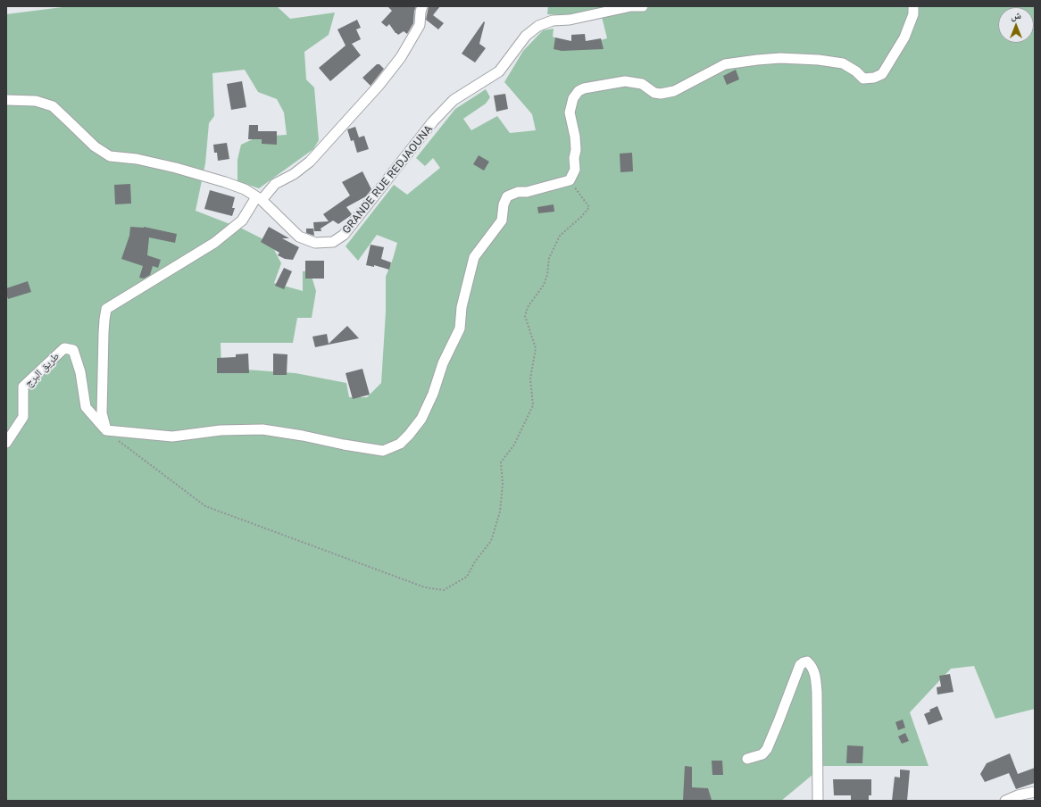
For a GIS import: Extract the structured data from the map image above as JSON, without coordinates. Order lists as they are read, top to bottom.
{
  "streets": {
    "street": ["GRANDE RUE REDJAOUNA", "طريق البرج"]
  },
  "north": "top"
}
